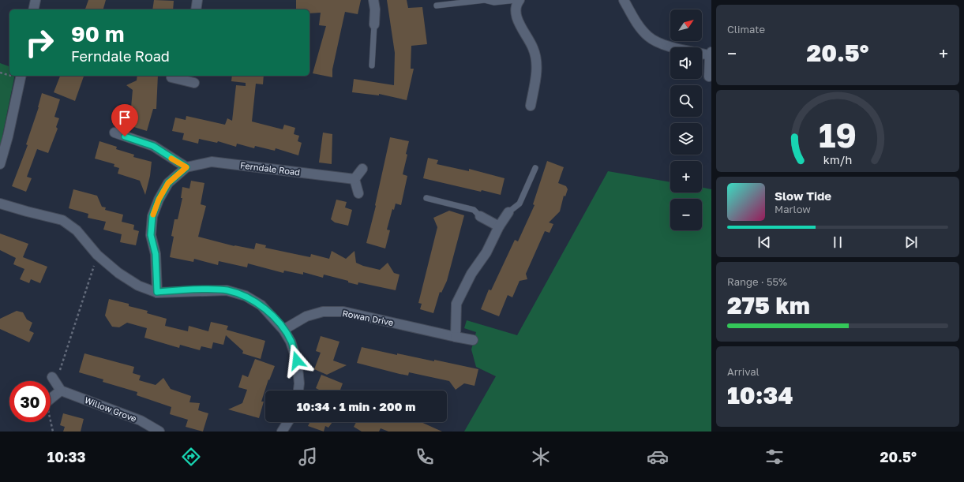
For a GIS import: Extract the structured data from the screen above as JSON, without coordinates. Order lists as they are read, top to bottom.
{
  "streets": {
    "street": ["Ferndale Road", "Rowan Drive", "Willow Grove"]
  },
  "north": "top right",
  "page": {
    "tile": [
      "Climate",
      ["Range · 55%", "275 km"],
      ["Arrival", "10:34"]
    ],
    "map_buttons": ["+", "−"],
    "turn": ["90 m", "Ferndale Road"],
    "heat": ["−", "20.5°", "+"],
    "song": ["Slow Tide", "Marlow"],
    "limit": "30",
    "trip": "10:34 · 1 min · 200 m",
    "tabs": ["10:33", "20.5°"],
    "gauge": ["19", "km/h"]
  }
}
